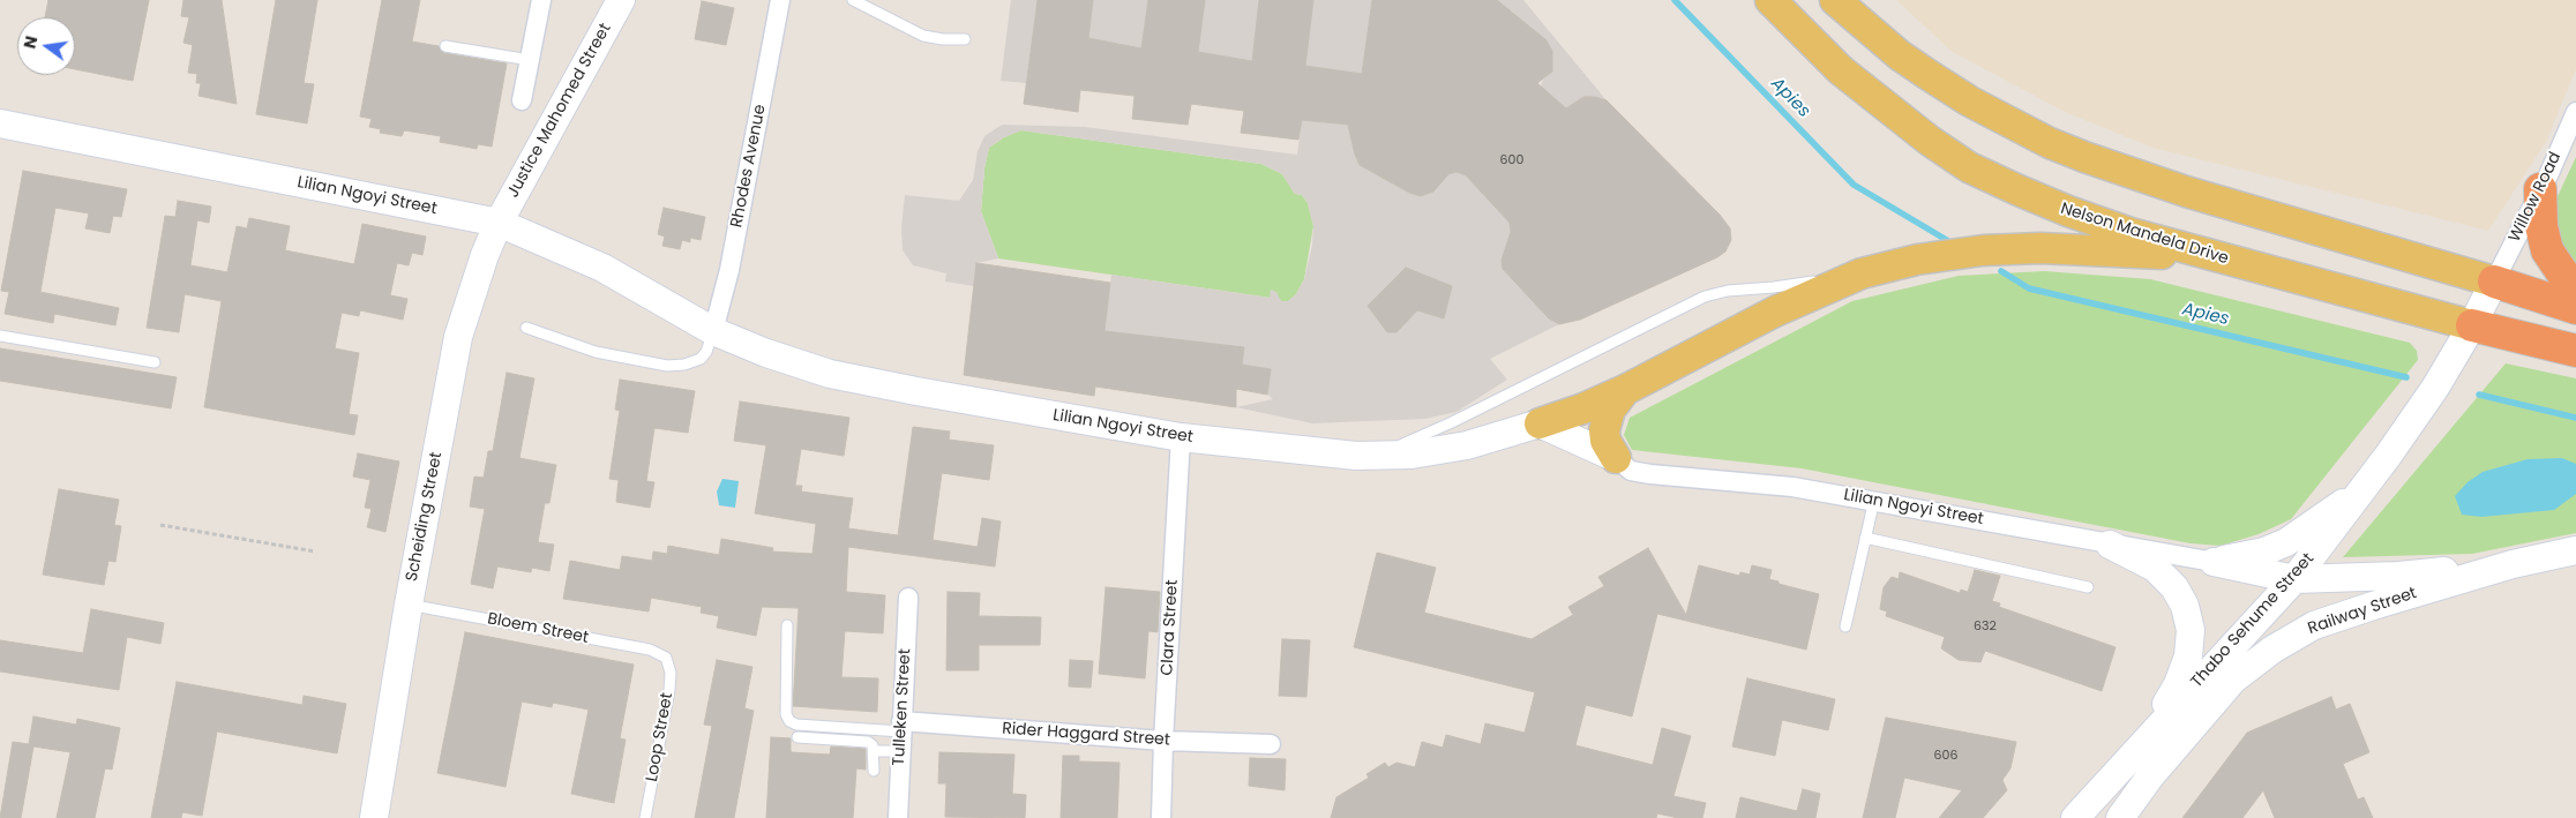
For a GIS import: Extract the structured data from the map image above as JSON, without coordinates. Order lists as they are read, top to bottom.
{
  "streets": {
    "highway": ["Nelson Mandela Drive"],
    "main road": [
      "Justice Mahomed Street",
      "Lilian Ngoyi Street",
      "Scheiding Street",
      "Railway Street",
      "Thabo Sehume Street"
    ],
    "street": [
      "Rhodes Avenue",
      "Willow Road",
      "Clara Street",
      "Tulleken Street",
      "Rider Haggard Street"
    ],
    "lane": ["Bloem Street", "Loop Street"]
  },
  "crossings": [
    ["Justice Mahomed Street", "Lilian Ngoyi Street"],
    ["Justice Mahomed Street", "Scheiding Street"],
    ["Rhodes Avenue", "Lilian Ngoyi Street"],
    ["Lilian Ngoyi Street", "Scheiding Street"],
    ["Lilian Ngoyi Street", "Clara Street"],
    ["Willow Road", "Thabo Sehume Street"],
    ["Nelson Mandela Drive", "Thabo Sehume Street"],
    ["Scheiding Street", "Bloem Street"],
    ["Clara Street", "Rider Haggard Street"],
    ["Bloem Street", "Loop Street"],
    ["Tulleken Street", "Rider Haggard Street"]
  ],
  "water": ["Apies"],
  "house_numbers": ["600", "632", "606"],
  "north": "left"
}
